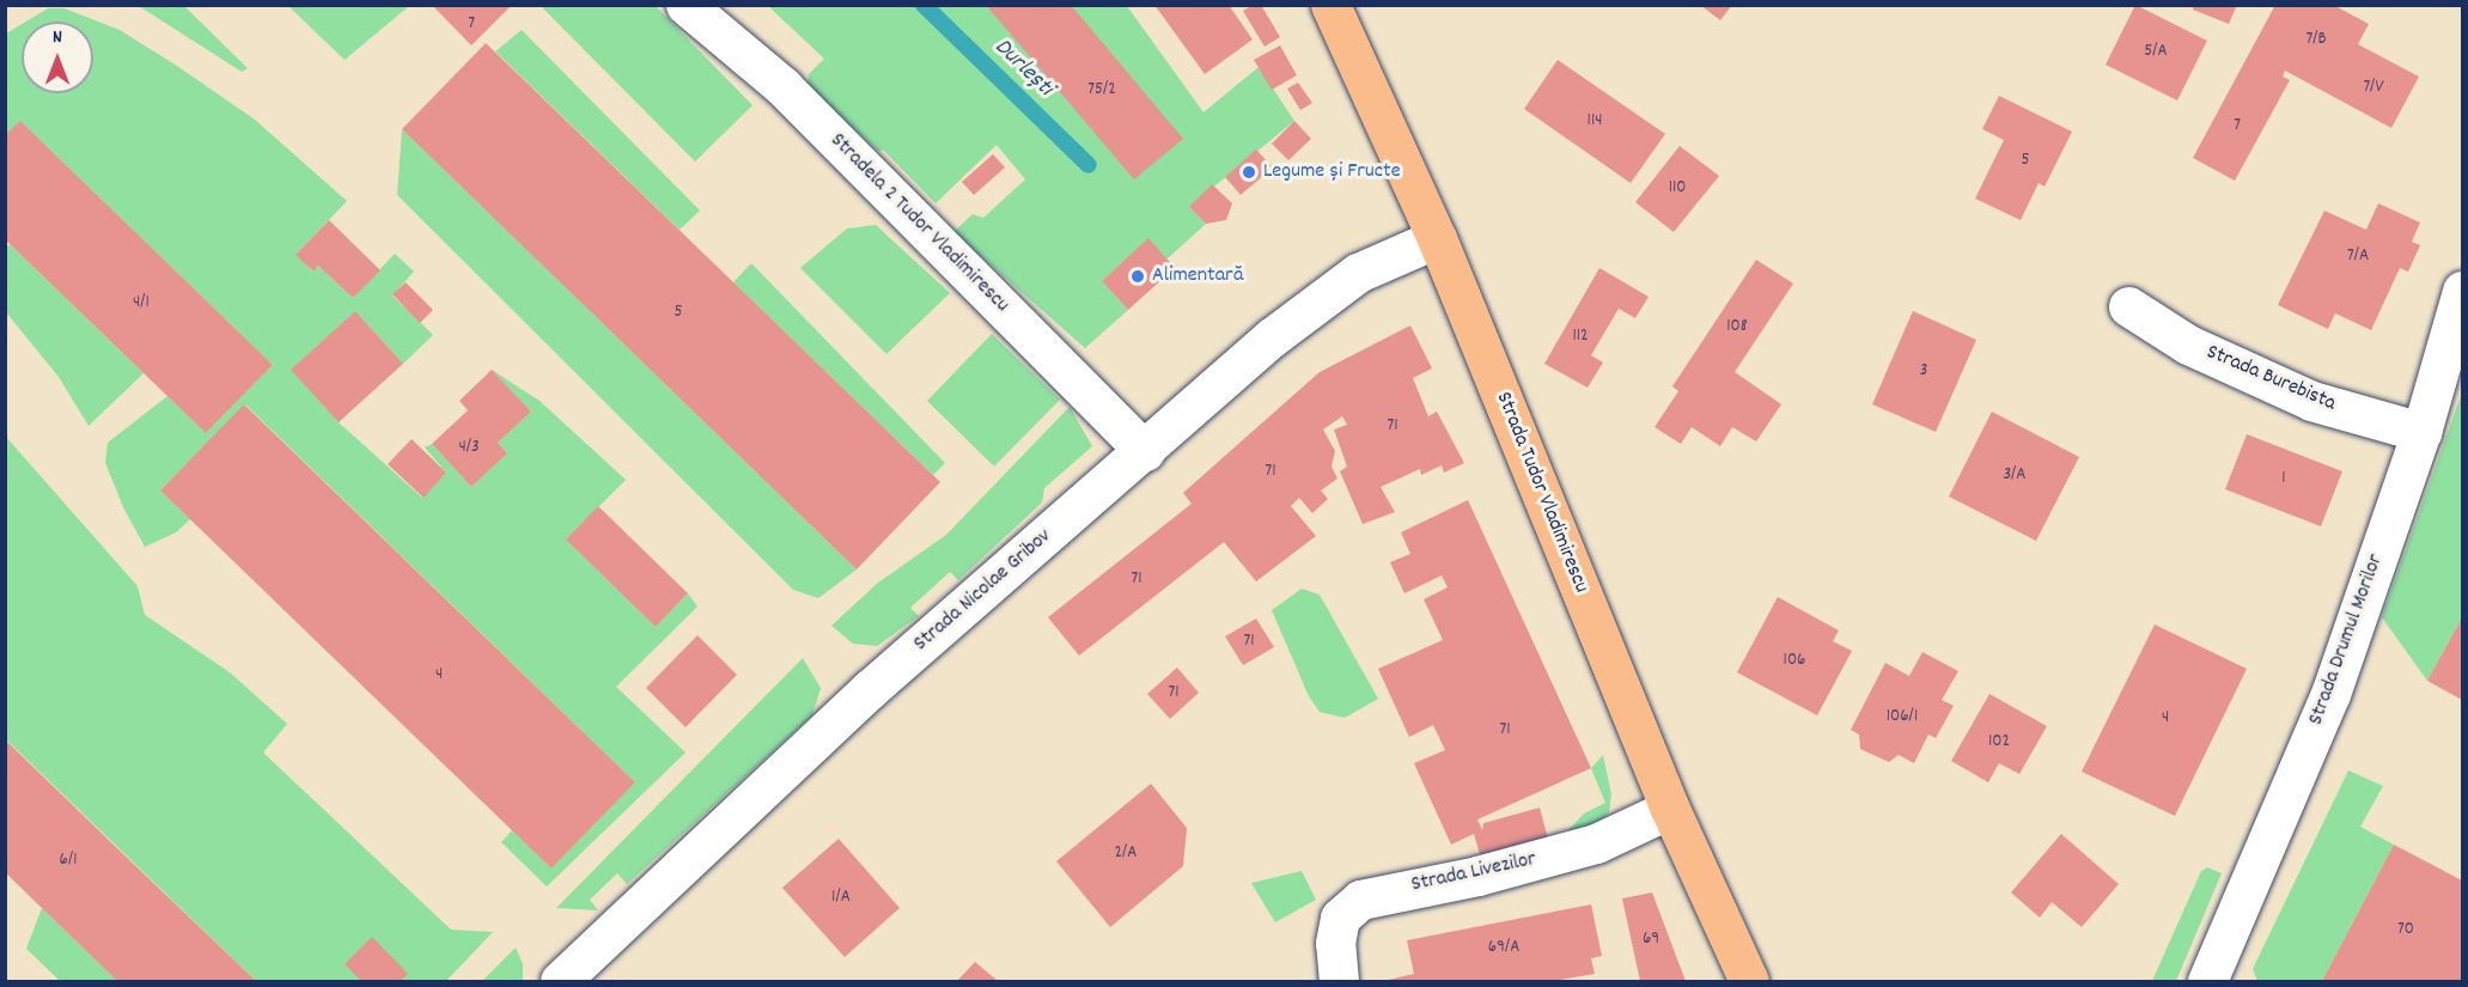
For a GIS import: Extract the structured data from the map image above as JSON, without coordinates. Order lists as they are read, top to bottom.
{
  "streets": {
    "main road": ["Strada Tudor Vladimirescu"],
    "street": [
      "Stradela 2 Tudor Vladimirescu",
      "Strada Burebista",
      "Strada Nicolae Gribov",
      "Strada Drumul Morilor",
      "Strada Livezilor"
    ]
  },
  "crossings": [
    ["Stradela 2 Tudor Vladimirescu", "Strada Nicolae Gribov"],
    ["Strada Burebista", "Strada Drumul Morilor"],
    ["Strada Tudor Vladimirescu", "Strada Nicolae Gribov"],
    ["Strada Tudor Vladimirescu", "Strada Livezilor"]
  ],
  "water": ["Durlești"],
  "places": ["Legume și Fructe", "Alimentară"],
  "house_numbers": [
    "7",
    "7/B",
    "5/A",
    "7/V",
    "75/2",
    "114",
    "7",
    "5",
    "110",
    "7/A",
    "4/1",
    "5",
    "108",
    "112",
    "3",
    "71",
    "4/3",
    "71",
    "3/A",
    "1",
    "71",
    "71",
    "106",
    "4",
    "71",
    "106/1",
    "4",
    "71",
    "102",
    "2/A",
    "6/1",
    "1/A",
    "70",
    "69",
    "69/A"
  ],
  "north": "top"
}
